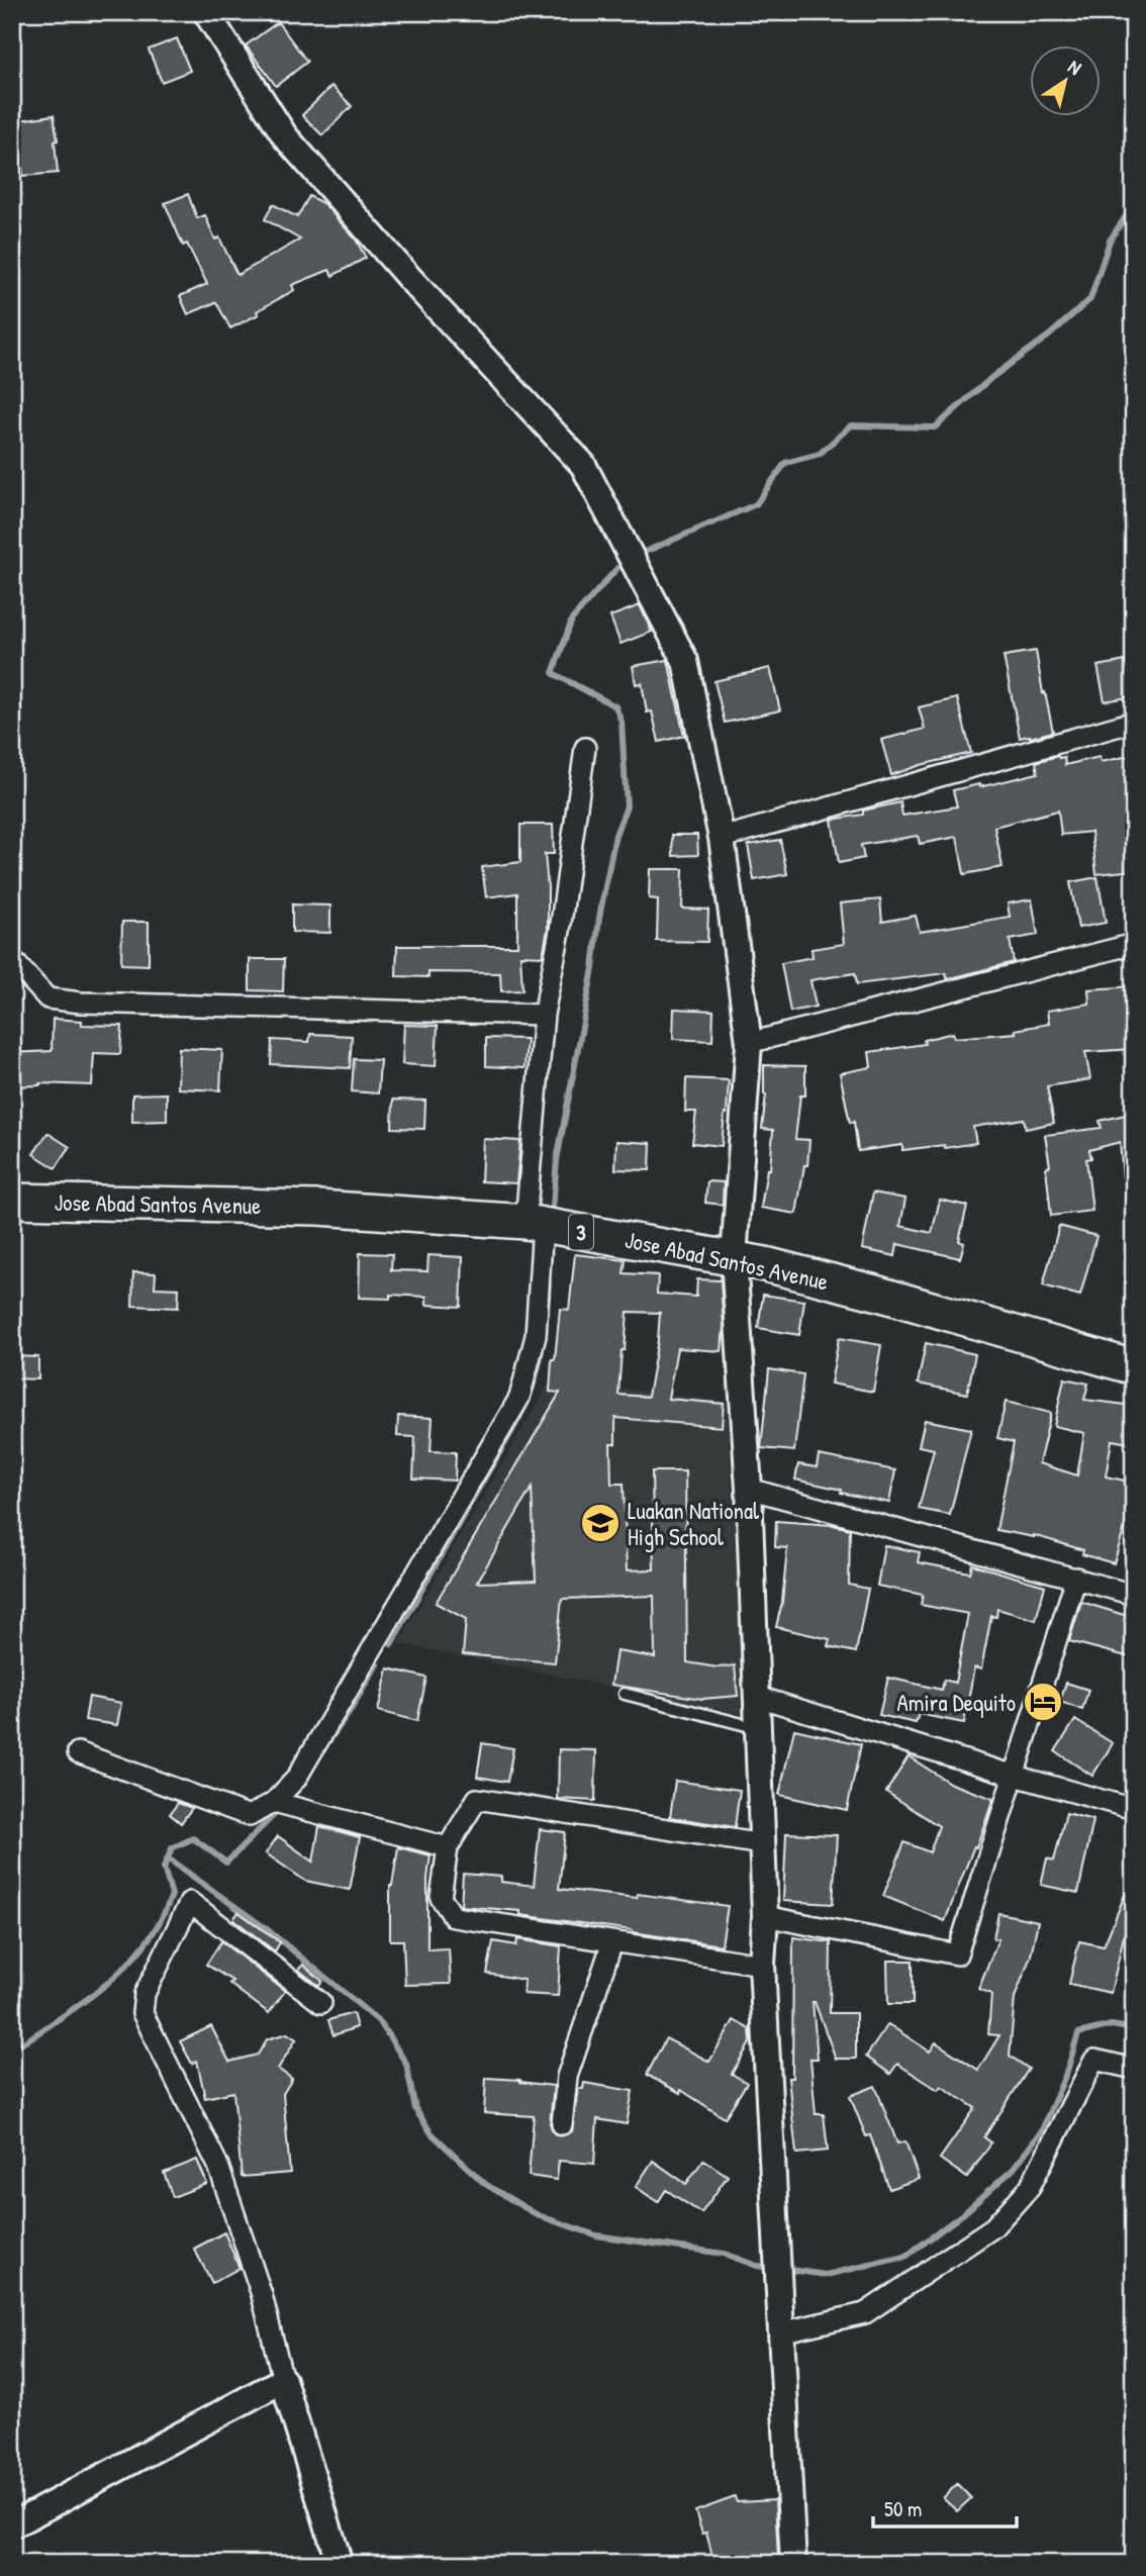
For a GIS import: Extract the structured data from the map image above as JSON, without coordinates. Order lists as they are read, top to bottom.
{
  "streets": {
    "highway": ["Jose Abad Santos Avenue", "3"]
  },
  "places": {
    "school or university": ["Luakan National High School"],
    "hotel": ["Amira Dequito"]
  },
  "scale_bar": "50 m",
  "north": "top right"
}
